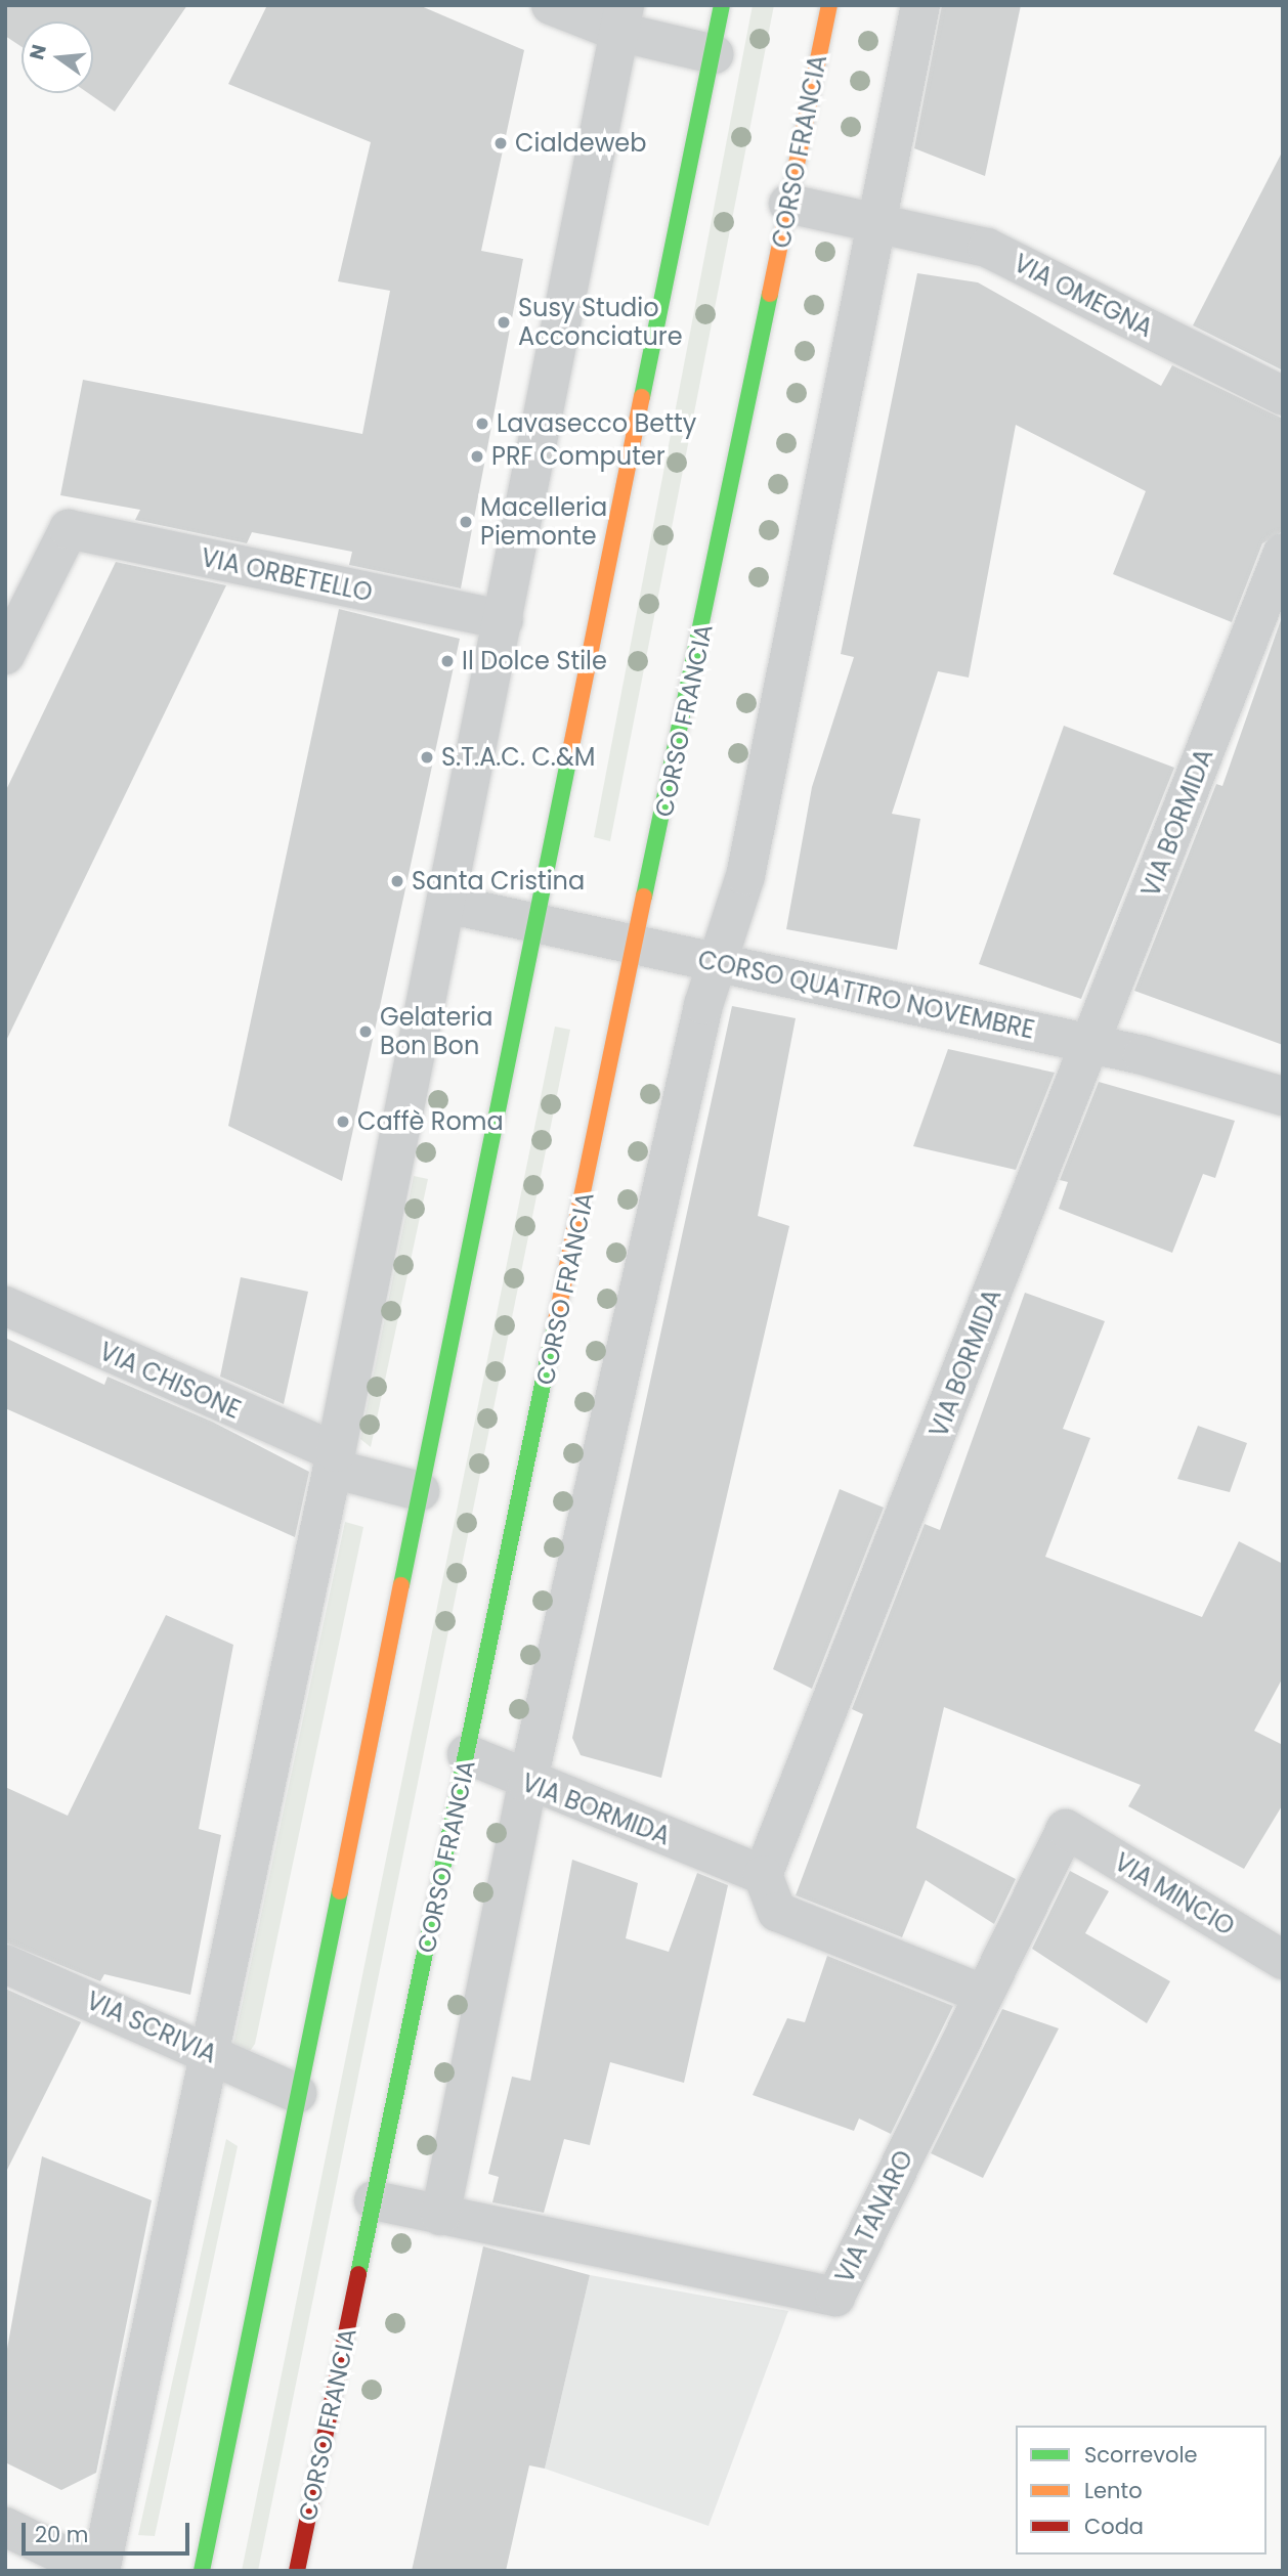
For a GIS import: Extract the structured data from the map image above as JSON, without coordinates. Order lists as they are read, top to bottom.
{
  "streets": {
    "main road": ["CORSO FRANCIA"],
    "street": [
      "VIA OMEGNA",
      "VIA ORBETELLO",
      "VIA BORMIDA",
      "CORSO QUATTRO NOVEMBRE",
      "VIA CHISONE",
      "VIA MINCIO",
      "VIA SCRIVIA",
      "VIA TANARO"
    ]
  },
  "crossings": [
    ["CORSO FRANCIA", "VIA OMEGNA"],
    ["CORSO FRANCIA", "VIA BORMIDA"],
    ["CORSO FRANCIA", "CORSO QUATTRO NOVEMBRE"],
    ["CORSO FRANCIA", "VIA TANARO"],
    ["VIA BORMIDA", "CORSO QUATTRO NOVEMBRE"],
    ["VIA MINCIO", "VIA TANARO"]
  ],
  "places": [
    "Cialdeweb",
    "Susy Studio Acconciature",
    "Lavasecco Betty",
    "PRF Computer",
    "Macelleria Piemonte",
    "Il Dolce Stile",
    "S.T.A.C. C.&M",
    "Santa Cristina",
    "Gelateria Bon Bon",
    "Caffè Roma"
  ],
  "legend": ["Scorrevole", "Lento", "Coda"],
  "scale_bar": "20 m",
  "north": "left"
}
